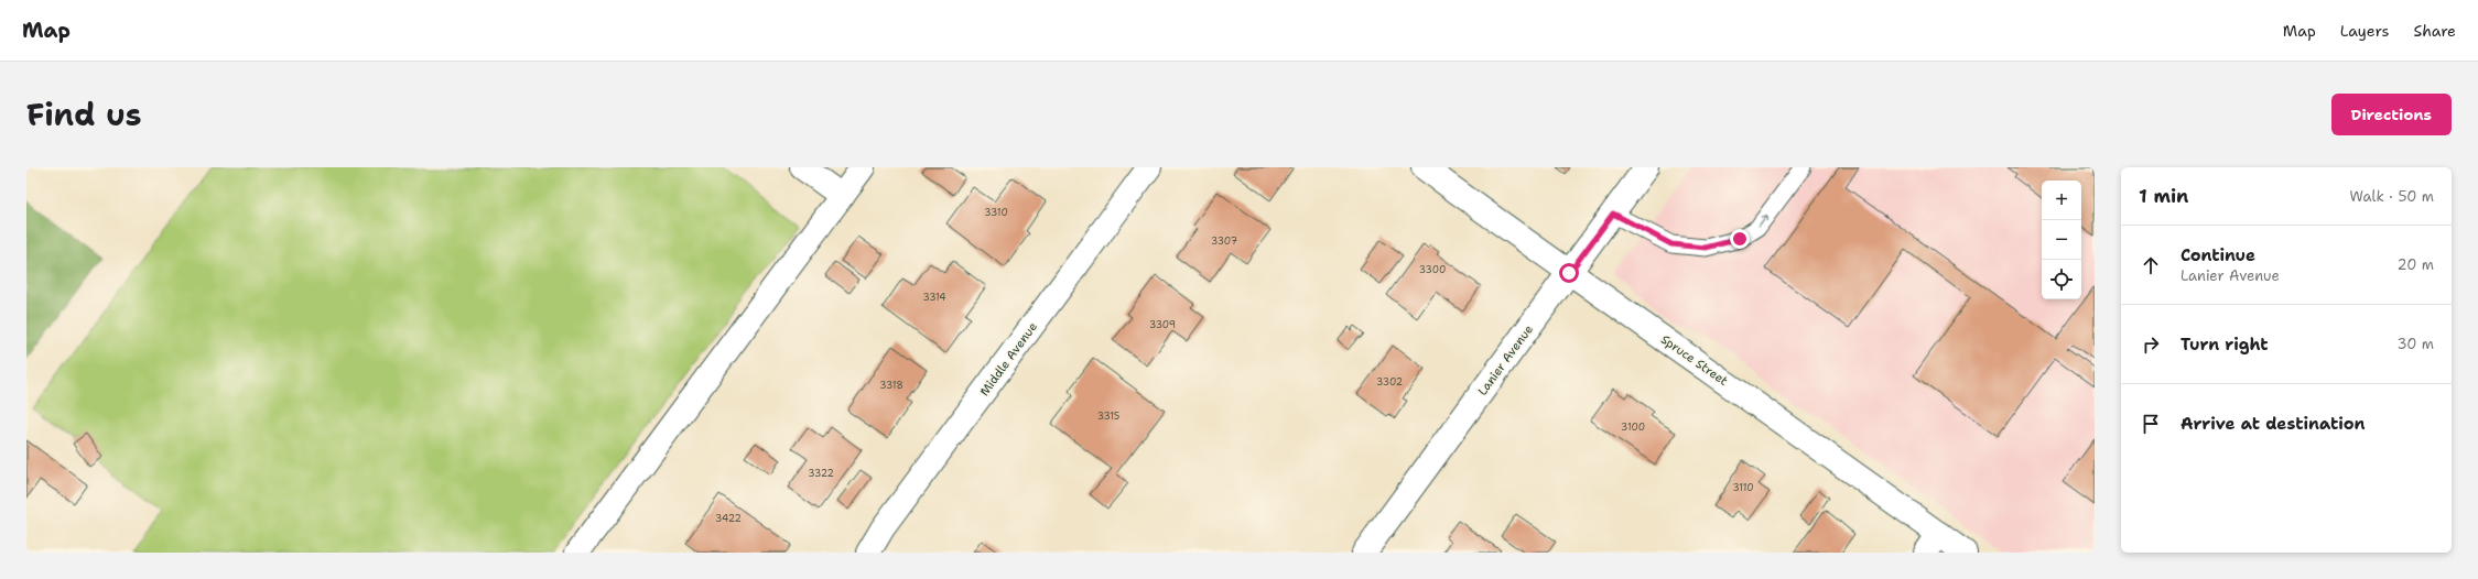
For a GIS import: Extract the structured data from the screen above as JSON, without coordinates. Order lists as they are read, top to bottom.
{
  "streets": {
    "street": ["Middle Avenue", "Lanier Avenue", "Spruce Street"]
  },
  "crossings": [
    ["Lanier Avenue", "Spruce Street"]
  ],
  "house_numbers": [
    "3310",
    "3307",
    "3300",
    "3314",
    "3309",
    "3302",
    "3318",
    "3315",
    "3100",
    "3322",
    "3110",
    "3422"
  ],
  "page": {
    "header": "Map",
    "nav": ["Map", "Layers", "Share"],
    "title": "Find us",
    "buttons": "Directions",
    "heading": ["1 min", "Walk · 50 m"],
    "map_buttons": ["+", "−"],
    "list": [
      ["Continue", "Lanier Avenue", "20 m"],
      ["Turn right", "30 m"],
      "Arrive at destination"
    ]
  }
}
